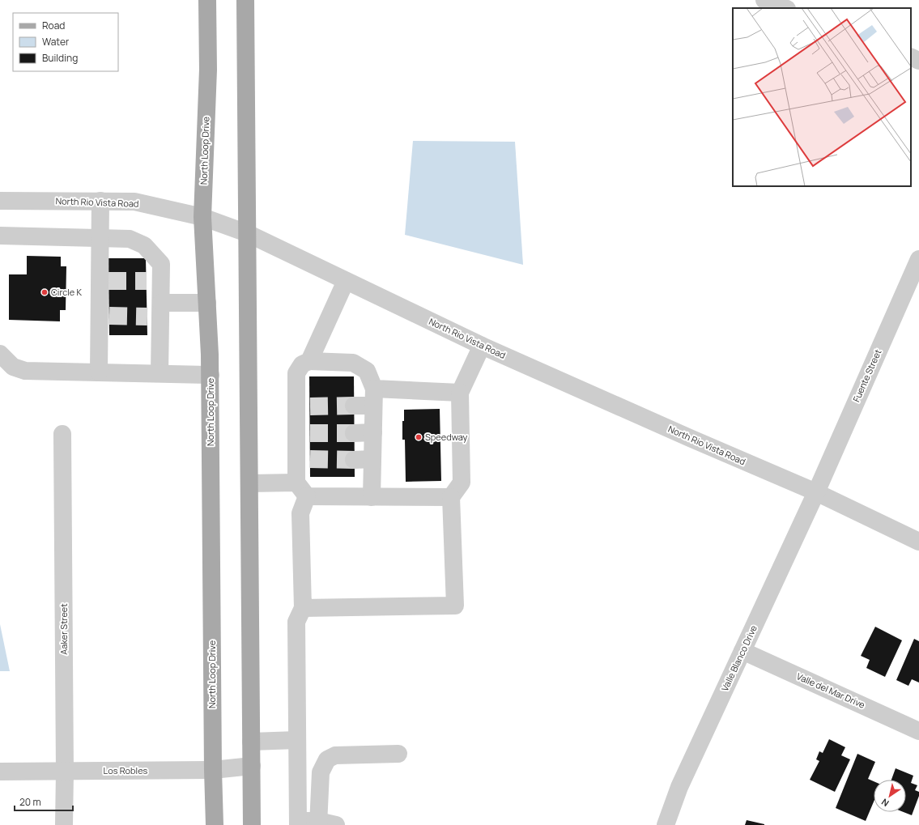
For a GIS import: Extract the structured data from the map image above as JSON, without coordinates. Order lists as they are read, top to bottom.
{
  "streets": {
    "main road": ["North Loop Drive"],
    "street": [
      "North Rio Vista Road",
      "Fuente Street",
      "Aaker Street",
      "Valle Blanco Drive",
      "Valle del Mar Drive",
      "Los Robles"
    ]
  },
  "crossings": [
    ["North Loop Drive", "North Rio Vista Road"],
    ["North Loop Drive", "Los Robles"],
    ["North Rio Vista Road", "Fuente Street"],
    ["North Rio Vista Road", "Valle Blanco Drive"],
    ["Fuente Street", "Valle Blanco Drive"],
    ["Aaker Street", "Los Robles"],
    ["Valle Blanco Drive", "Valle del Mar Drive"]
  ],
  "places": ["Circle K", "Speedway"],
  "legend": ["Road", "Water", "Building"],
  "scale_bar": "20 m",
  "north": "bottom left"
}
